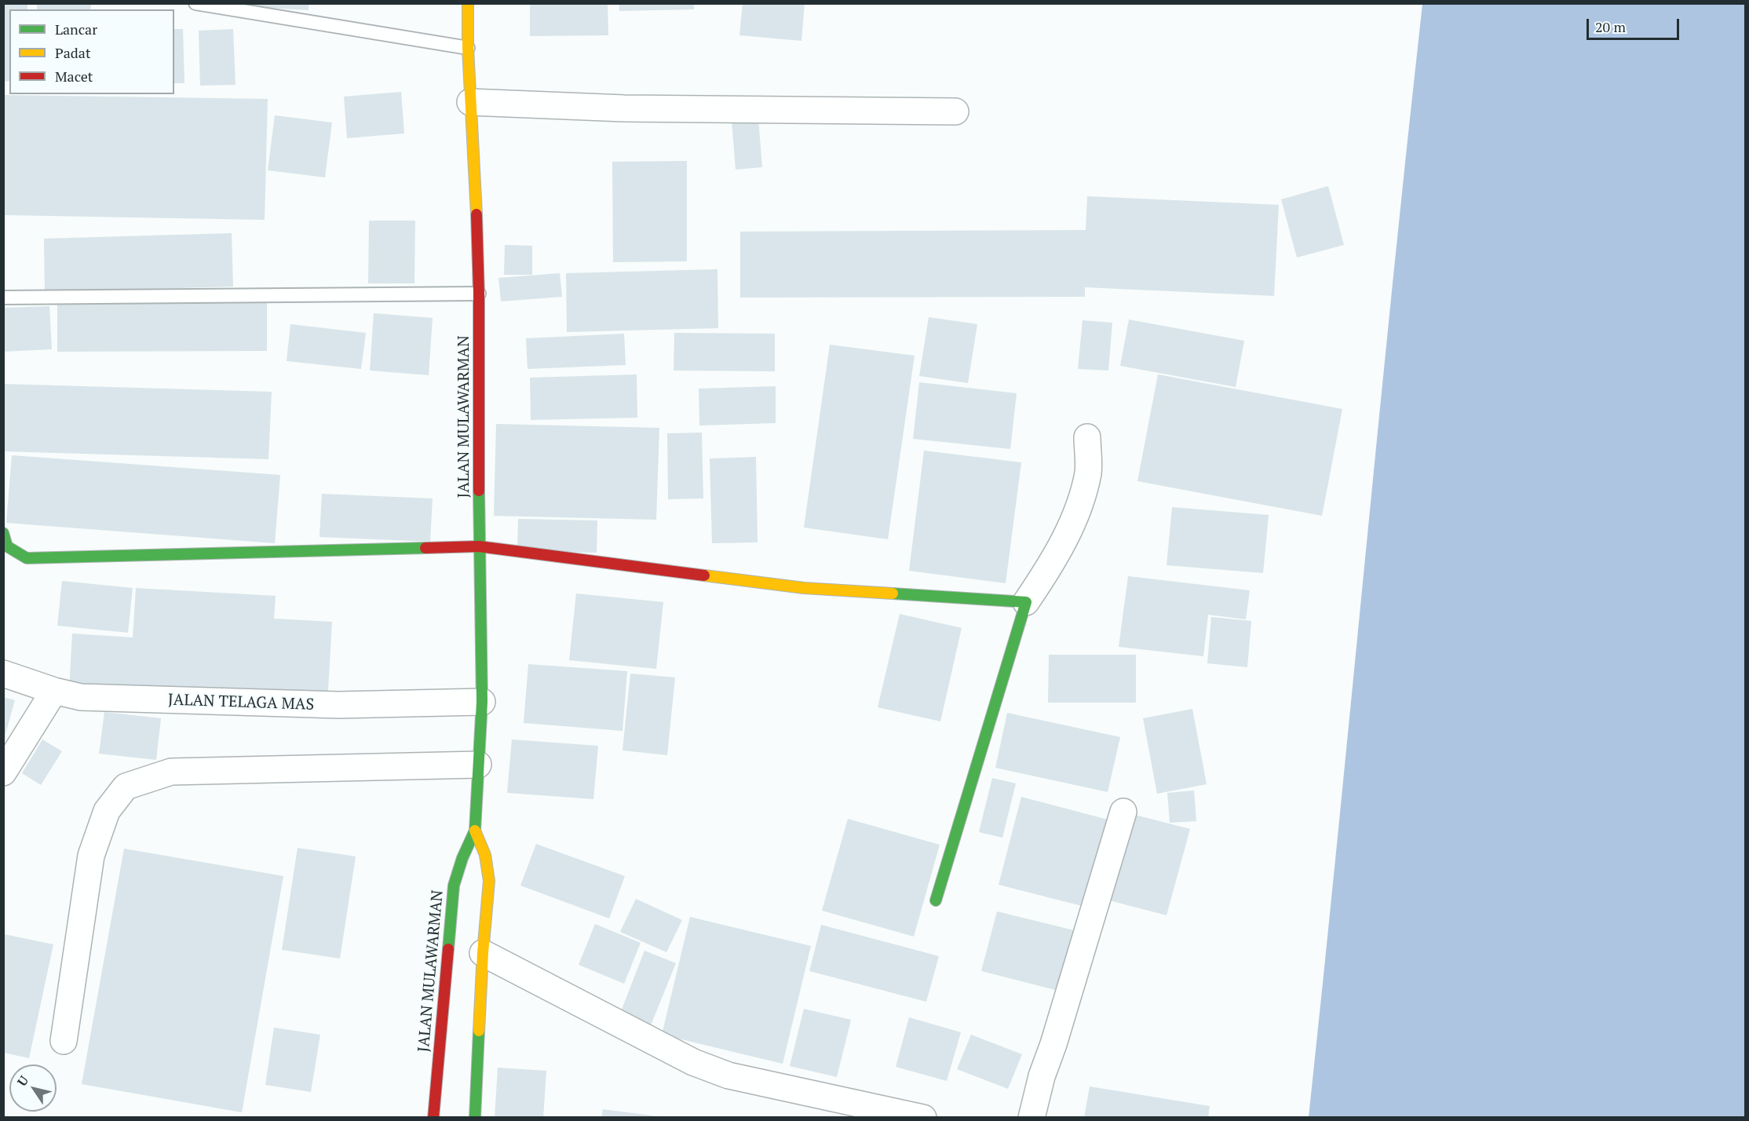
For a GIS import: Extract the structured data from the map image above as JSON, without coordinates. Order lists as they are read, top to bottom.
{
  "streets": {
    "main road": ["JALAN MULAWARMAN"],
    "street": ["JALAN TELAGA MAS"]
  },
  "crossings": [
    ["JALAN MULAWARMAN", "JALAN TELAGA MAS"]
  ],
  "legend": ["Lancar", "Padat", "Macet"],
  "scale_bar": "20 m",
  "north": "top left"
}
